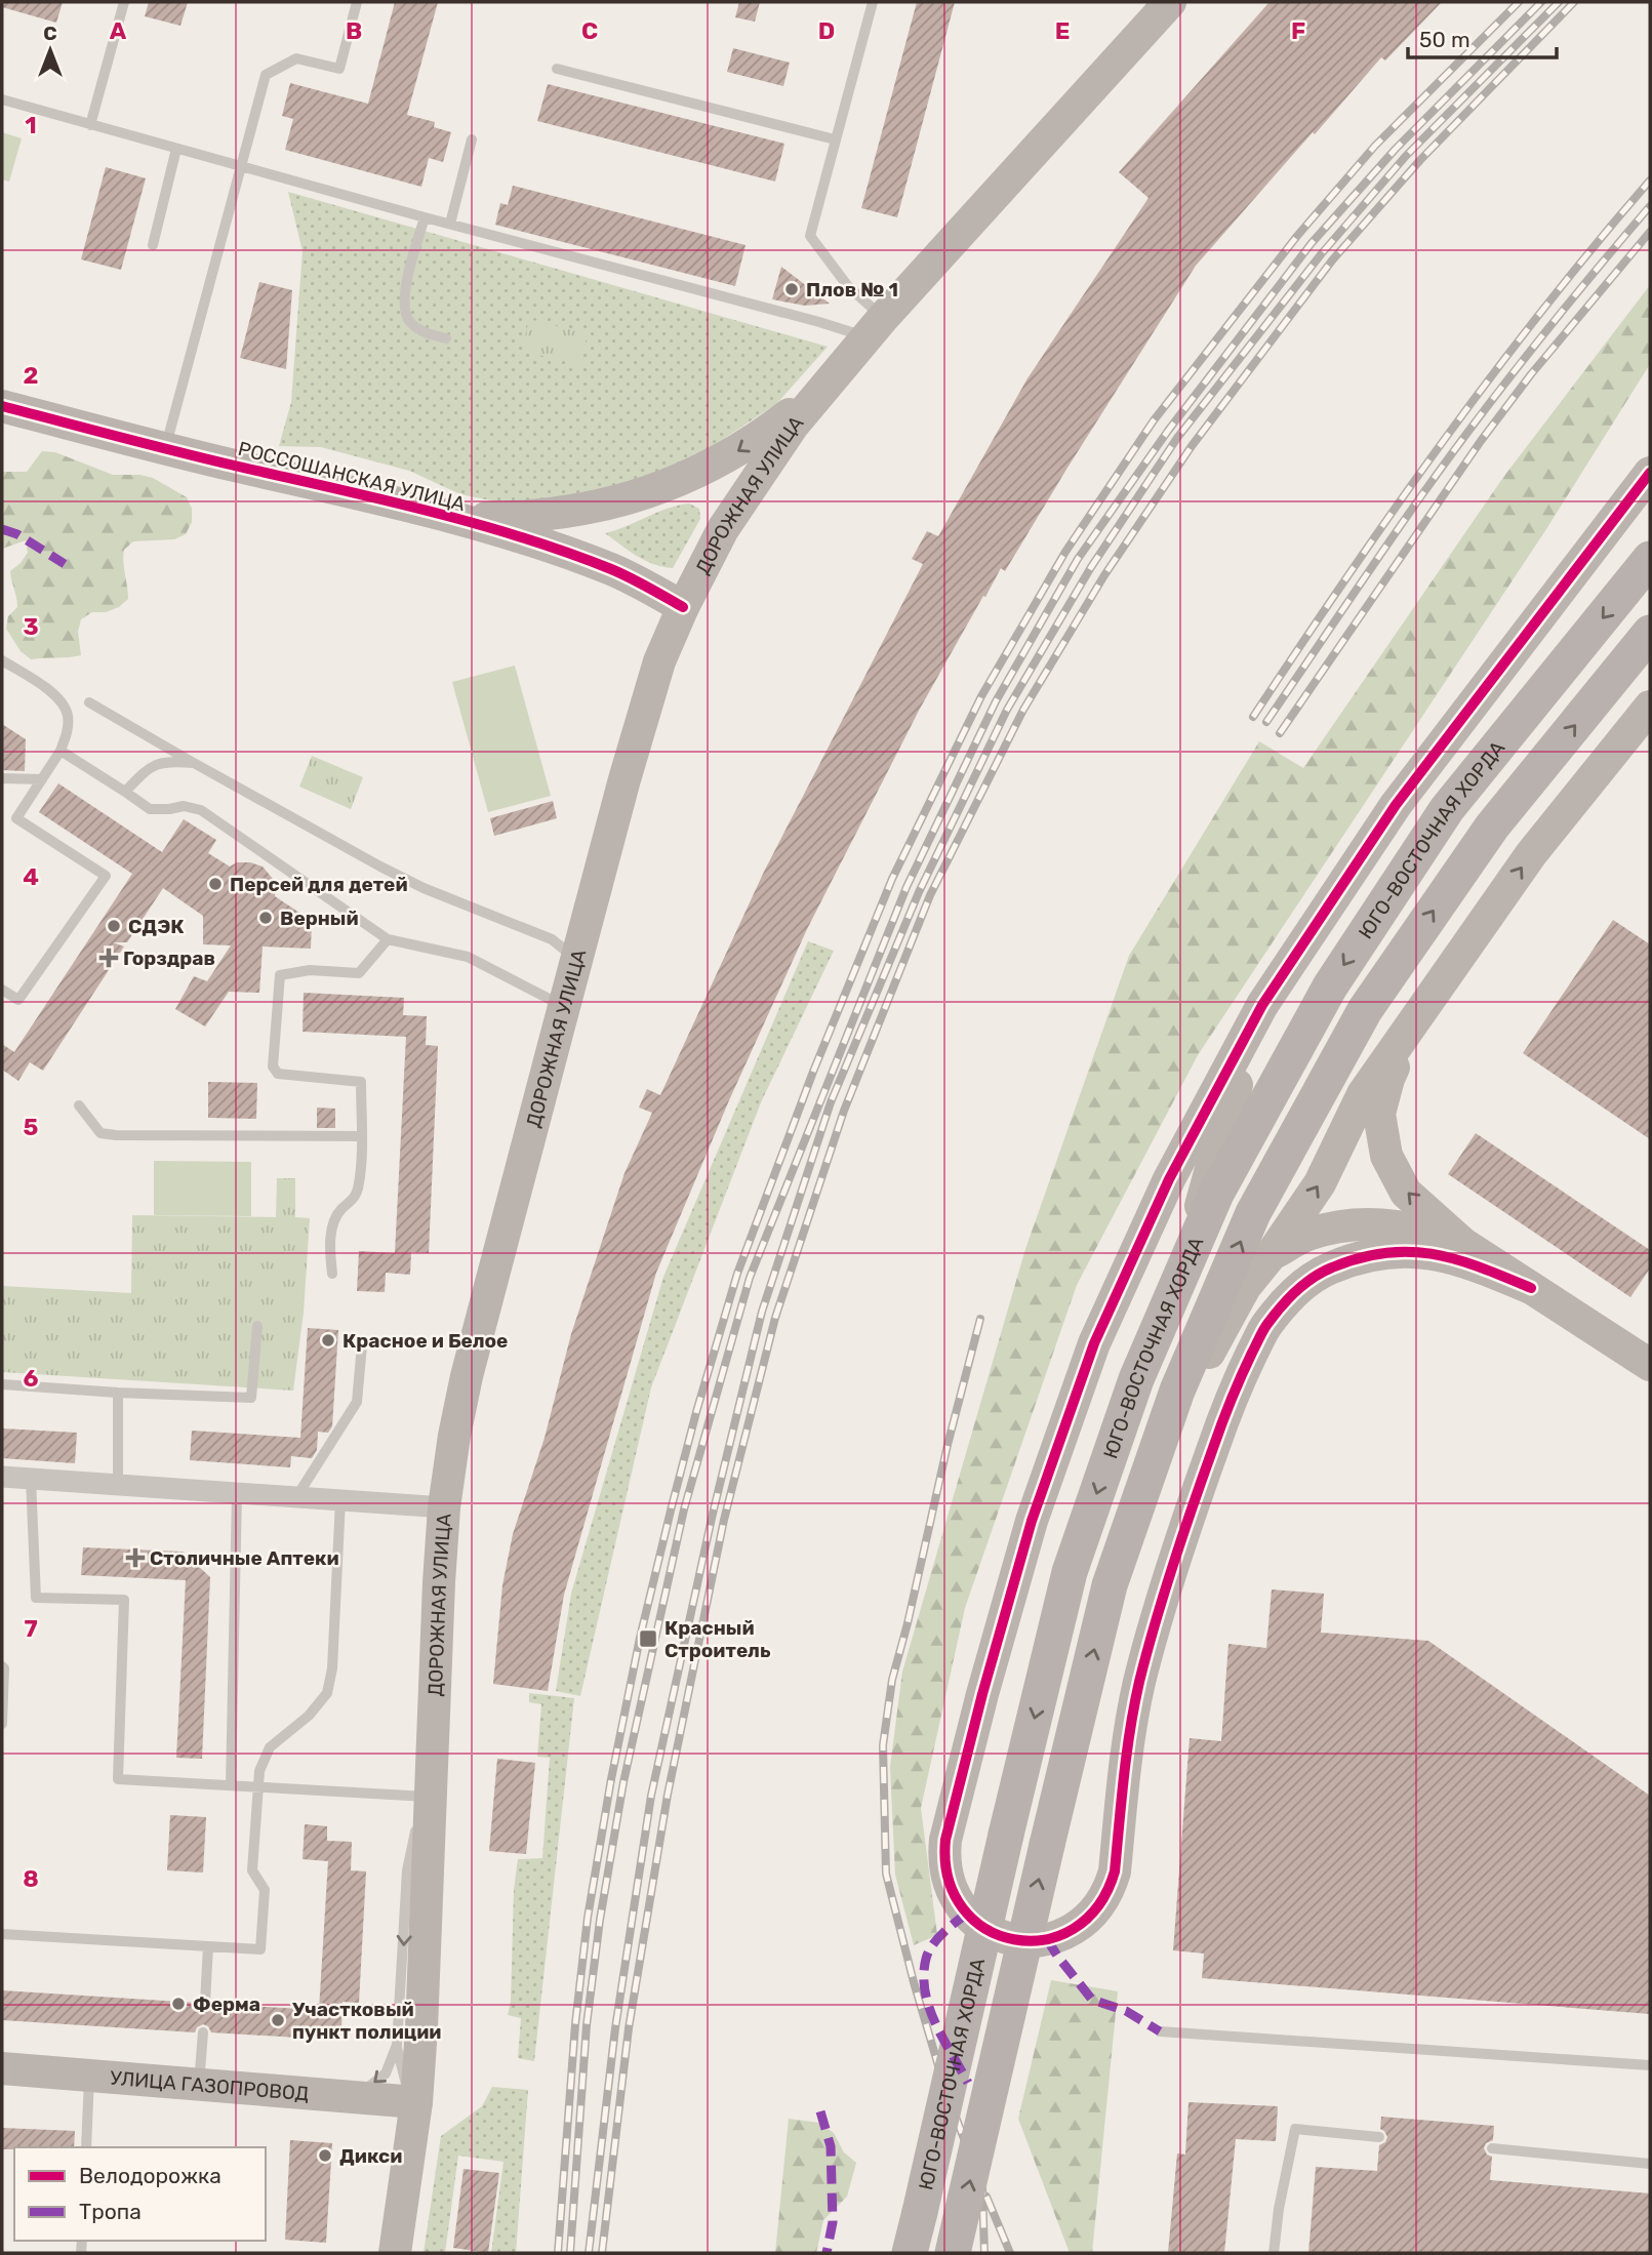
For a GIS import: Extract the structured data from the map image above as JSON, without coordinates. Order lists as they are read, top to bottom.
{
  "streets": {
    "main road": ["ЮГО-ВОСТОЧНАЯ ХОРДА"],
    "street": ["РОССОШАНСКАЯ УЛИЦА", "ДОРОЖНАЯ УЛИЦА", "УЛИЦА ГАЗОПРОВОД"]
  },
  "crossings": [
    ["РОССОШАНСКАЯ УЛИЦА", "ДОРОЖНАЯ УЛИЦА"],
    ["ДОРОЖНАЯ УЛИЦА", "УЛИЦА ГАЗОПРОВОД"]
  ],
  "places": {
    "other": [
      "Плов № 1",
      "Персей для детей",
      "Верный",
      "СДЭК",
      "Красное и Белое",
      "Ферма",
      "Участковый пункт полиции",
      "Дикси"
    ],
    "health": ["Горздрав", "Столичные Аптеки"],
    "transit": ["Красный Строитель"]
  },
  "legend": ["Велодорожка", "Тропа"],
  "scale_bar": "50 m",
  "north": "top",
  "grid": {
    "columns": [
      "A",
      "B",
      "C",
      "D",
      "E",
      "F"
    ],
    "rows": [
      "1",
      "2",
      "3",
      "4",
      "5",
      "6",
      "7",
      "8"
    ]
  }
}
